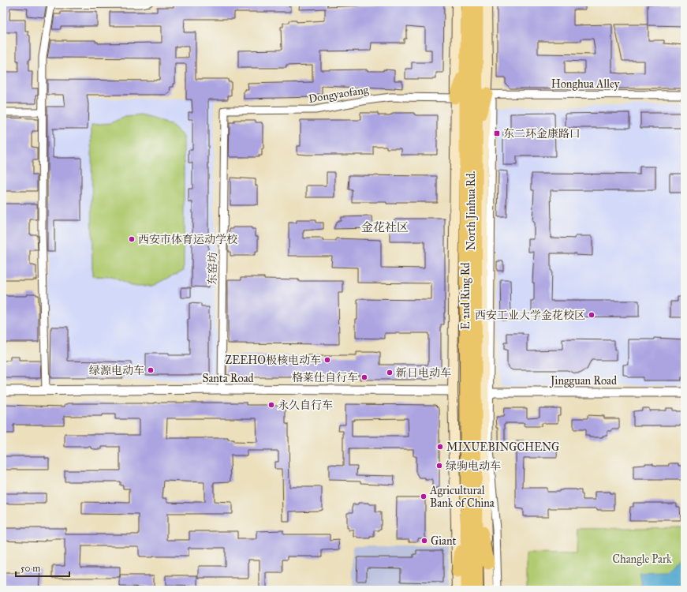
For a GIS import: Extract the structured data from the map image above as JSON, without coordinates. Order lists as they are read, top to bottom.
{
  "streets": {
    "highway": ["E 2nd Ring Rd"],
    "main road": ["North Jinhua Rd."],
    "street": [
      "Honghua Alley",
      "Dongyaofang",
      "Santa Road",
      "Jingguan Road"
    ]
  },
  "crossings": [
    ["Honghua Alley", "North Jinhua Rd."],
    ["Dongyaofang", "North Jinhua Rd."],
    ["Dongyaofang", "Santa Road"],
    ["North Jinhua Rd.", "Santa Road"],
    ["North Jinhua Rd.", "Jingguan Road"]
  ],
  "districts": ["金花社区"],
  "parks": ["Changle Park"],
  "places": {
    "transit": ["东二环金康路口"],
    "other": [
      "西安市体育运动学校",
      "西安工业大学金花校区",
      "ZEEHO极核电动车",
      "绿源电动车",
      "新日电动车",
      "格莱仕自行车",
      "永久自行车",
      "MIXUEBINGCHENG",
      "绿驹电动车",
      "Agricultural Bank of China",
      "Giant"
    ]
  },
  "scale_bar": "50 m"
}
